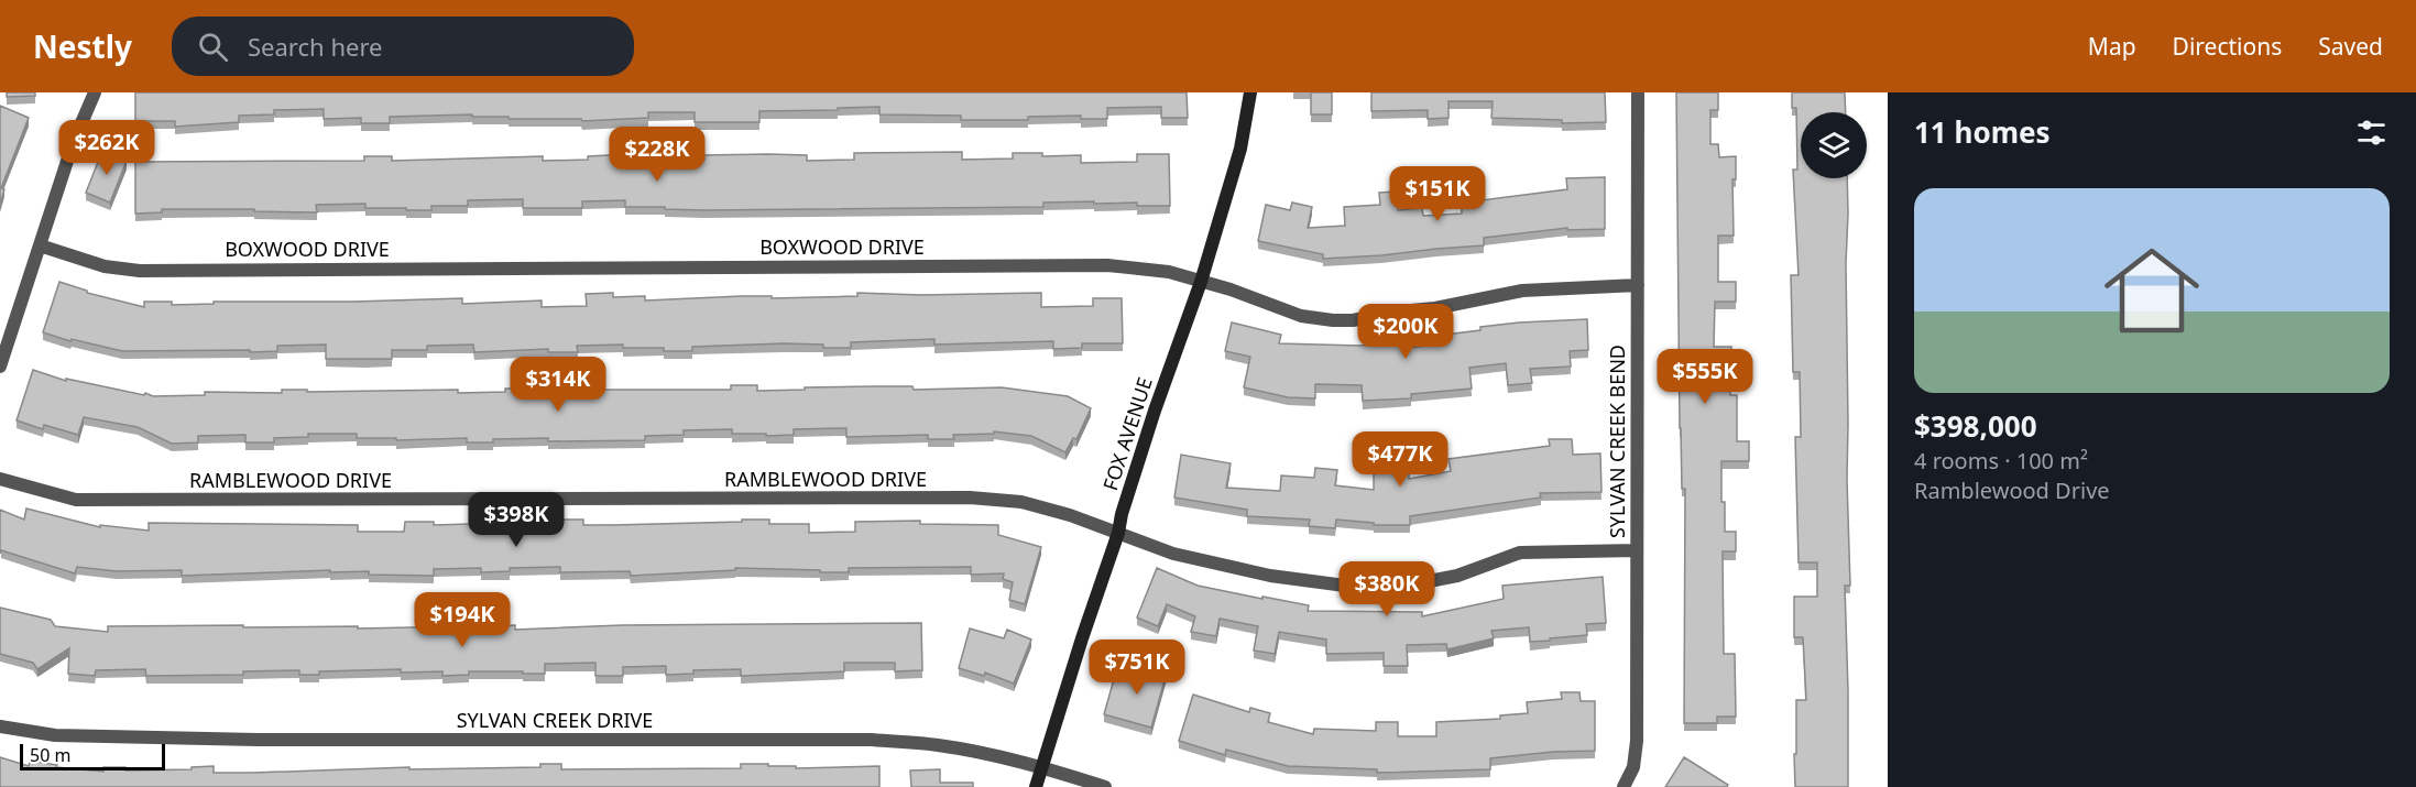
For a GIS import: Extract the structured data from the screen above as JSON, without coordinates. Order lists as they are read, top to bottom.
{
  "streets": {
    "main road": ["FOX AVENUE"],
    "street": [
      "BOXWOOD DRIVE",
      "SYLVAN CREEK BEND",
      "RAMBLEWOOD DRIVE",
      "SYLVAN CREEK DRIVE"
    ]
  },
  "crossings": [
    ["BOXWOOD DRIVE", "FOX AVENUE"],
    ["BOXWOOD DRIVE", "SYLVAN CREEK BEND"],
    ["FOX AVENUE", "RAMBLEWOOD DRIVE"],
    ["FOX AVENUE", "SYLVAN CREEK DRIVE"],
    ["SYLVAN CREEK BEND", "RAMBLEWOOD DRIVE"]
  ],
  "scale_bar": "50 m",
  "page": {
    "header": "Nestly",
    "search": "Search here",
    "nav": ["Map", "Directions", "Saved"],
    "heading": "11 homes",
    "price": [
      "$262K",
      "$228K",
      "$151K",
      "$200K",
      "$555K",
      "$314K",
      "$477K",
      "$398K",
      "$380K",
      "$194K",
      "$751K"
    ],
    "list": [
      {
        "name": "$398,000",
        "note": "4 rooms · 100 m² · Ramblewood Drive"
      }
    ],
    "scale": "50 m"
  }
}
